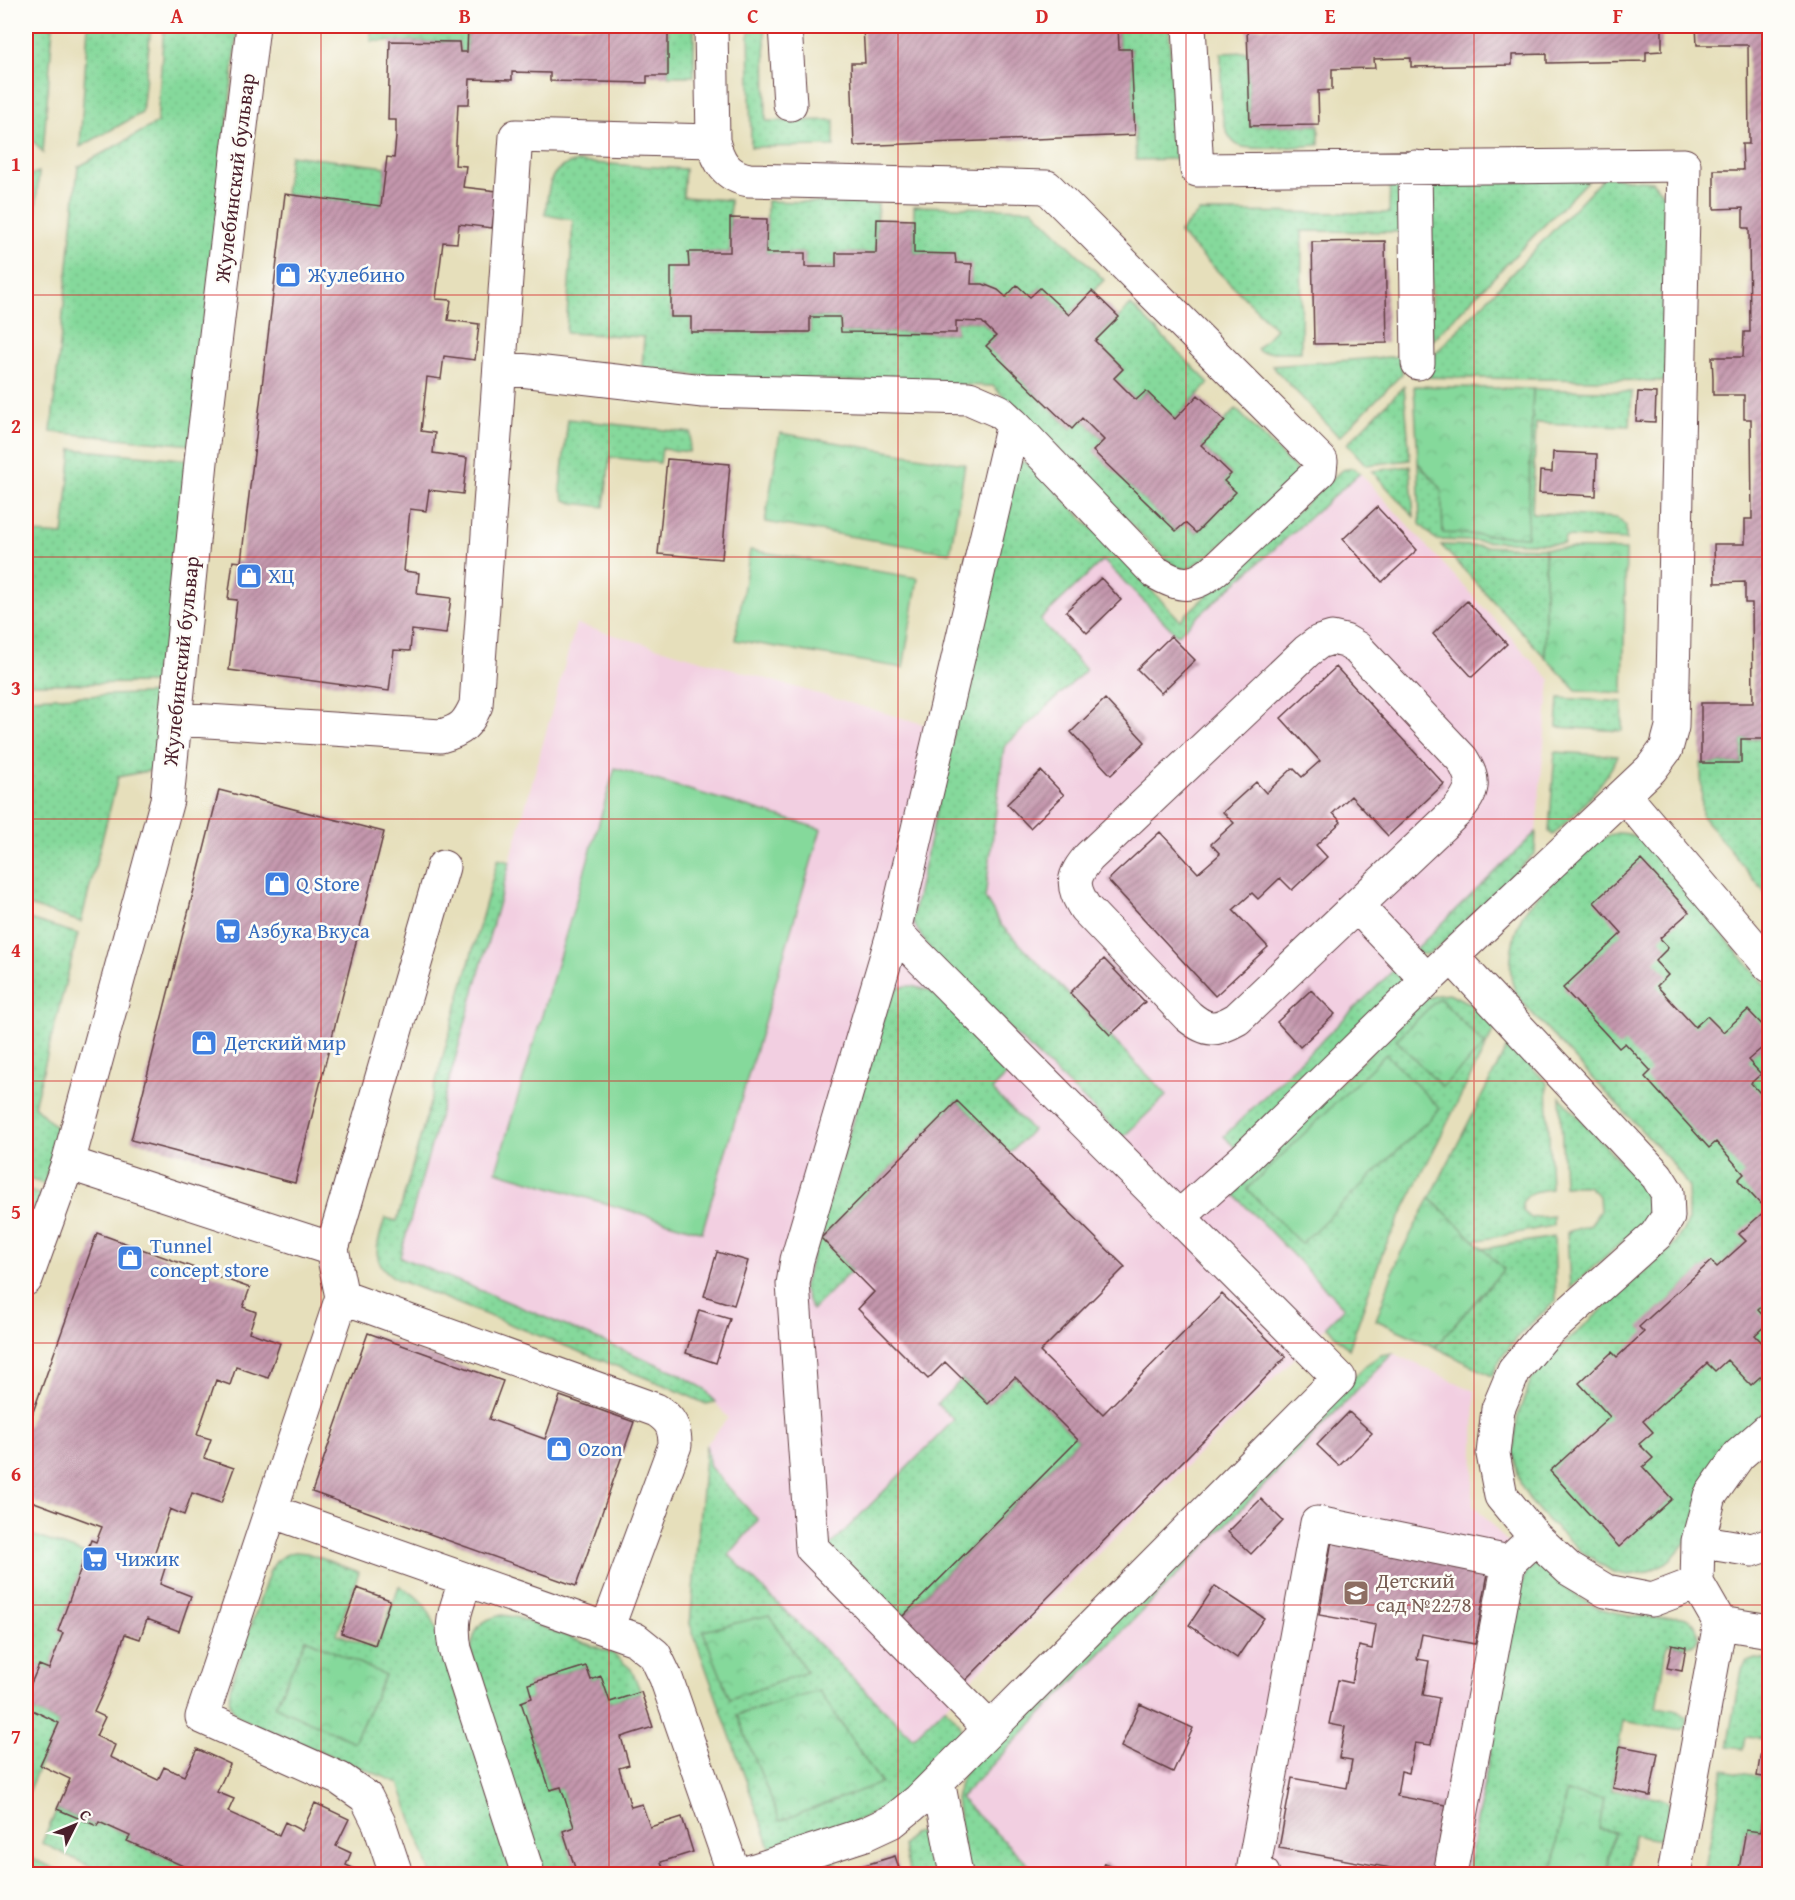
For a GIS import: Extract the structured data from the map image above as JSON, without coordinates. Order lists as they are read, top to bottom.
{
  "streets": {
    "street": ["Жулебинский бульвар"]
  },
  "places": {
    "shop": [
      "Жулебино",
      "ХЦ",
      "Q Store",
      "Детский мир",
      "Tunnel concept store",
      "Ozon"
    ],
    "supermarket": ["Азбука Вкуса", "Чижик"],
    "school or university": ["Детский сад №2278"]
  },
  "north": "top right",
  "grid": {
    "columns": [
      "A",
      "B",
      "C",
      "D",
      "E",
      "F"
    ],
    "rows": [
      "1",
      "2",
      "3",
      "4",
      "5",
      "6",
      "7"
    ]
  }
}
